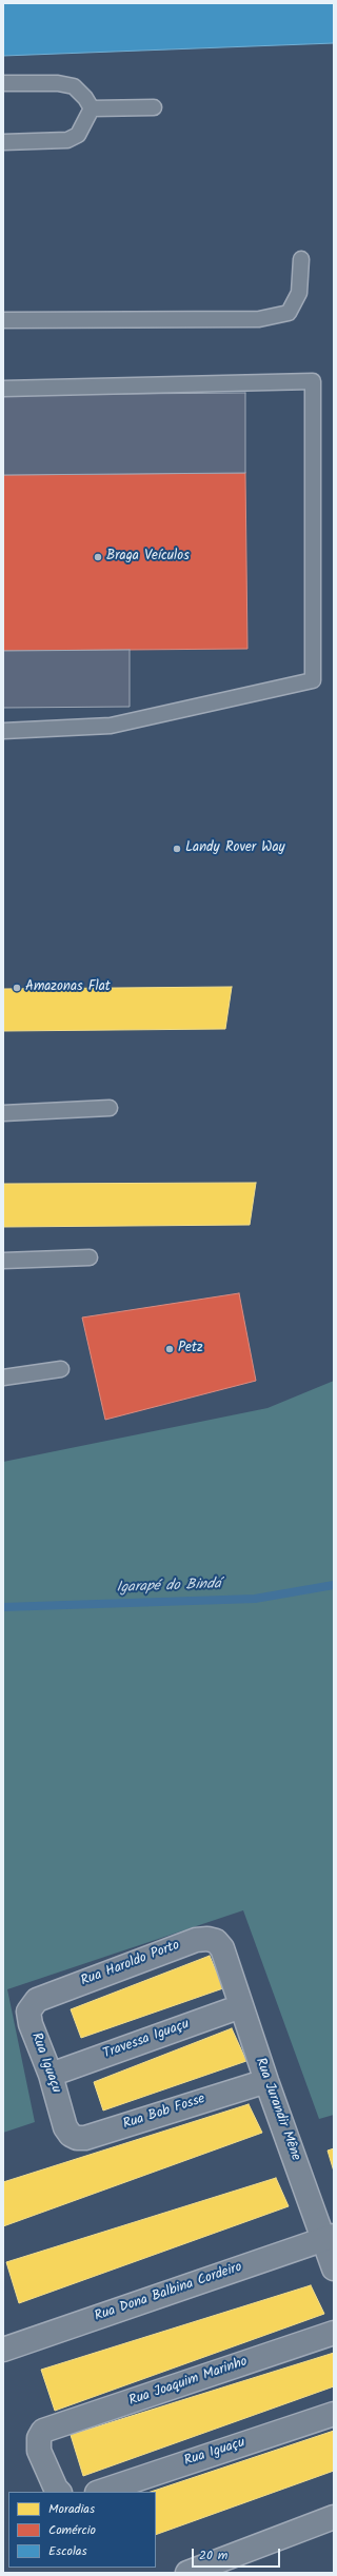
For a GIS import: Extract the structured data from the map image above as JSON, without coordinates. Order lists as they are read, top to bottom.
{
  "streets": {
    "street": [
      "Rua Haroldo Porto",
      "Travessa Iguaçu",
      "Rua Iguaçu",
      "Rua Jurandir Mêne",
      "Rua Bob Fosse",
      "Rua Dona Balbina Cordeiro",
      "Rua Joaquim Marinho"
    ]
  },
  "crossings": [
    ["Rua Haroldo Porto", "Rua Iguaçu"],
    ["Rua Haroldo Porto", "Rua Jurandir Mêne"],
    ["Travessa Iguaçu", "Rua Iguaçu"],
    ["Travessa Iguaçu", "Rua Jurandir Mêne"],
    ["Rua Iguaçu", "Rua Bob Fosse"],
    ["Rua Jurandir Mêne", "Rua Bob Fosse"],
    ["Rua Jurandir Mêne", "Rua Dona Balbina Cordeiro"]
  ],
  "water": ["Igarapé do Bindá"],
  "places": [
    "Braga Veículos",
    "Landy Rover Way",
    "Amazonas Flat",
    "Petz"
  ],
  "legend": ["Moradias", "Comércio", "Escolas"],
  "scale_bar": "20 m"
}
